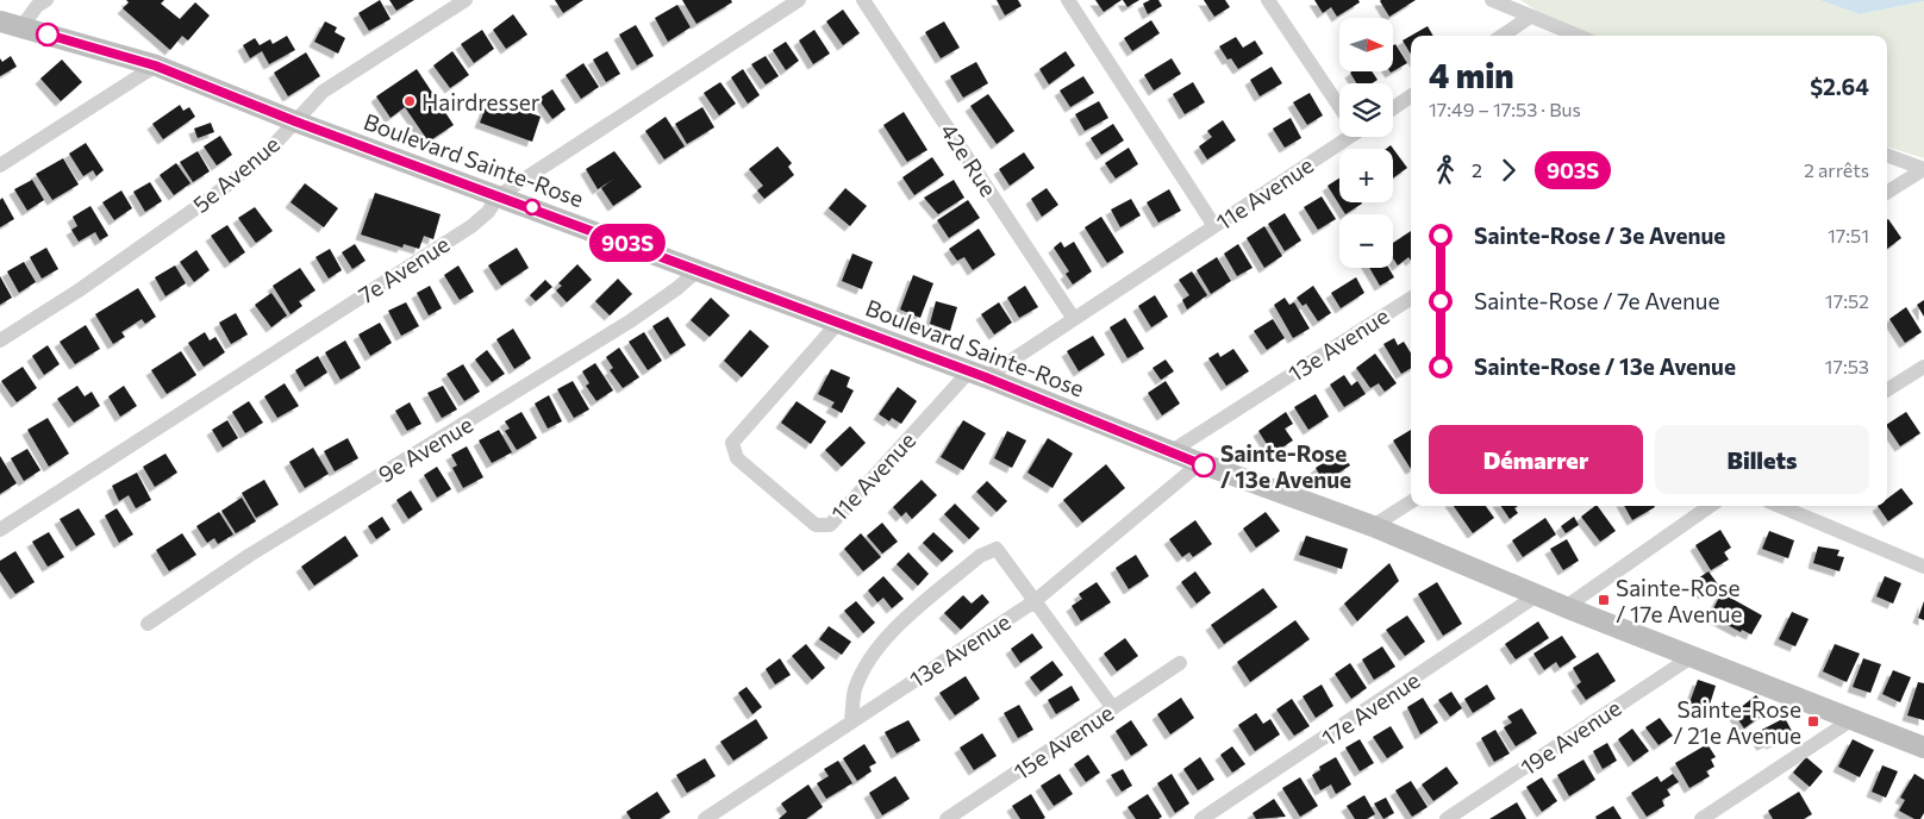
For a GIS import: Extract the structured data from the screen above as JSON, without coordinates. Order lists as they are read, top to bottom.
{
  "streets": {
    "street": [
      "Boulevard Sainte-Rose",
      "42e Rue",
      "5e Avenue",
      "11e Avenue",
      "7e Avenue",
      "13e Avenue",
      "9e Avenue",
      "17e Avenue",
      "19e Avenue",
      "15e Avenue"
    ]
  },
  "crossings": [
    ["Boulevard Sainte-Rose", "5e Avenue"],
    ["Boulevard Sainte-Rose", "11e Avenue"],
    ["Boulevard Sainte-Rose", "7e Avenue"],
    ["Boulevard Sainte-Rose", "13e Avenue"],
    ["Boulevard Sainte-Rose", "9e Avenue"],
    ["Boulevard Sainte-Rose", "17e Avenue"],
    ["Boulevard Sainte-Rose", "19e Avenue"],
    ["42e Rue", "11e Avenue"]
  ],
  "places": {
    "other": ["Hairdresser", "Sainte-Rose / 13e Avenue"],
    "transit": ["Sainte-Rose / 17e Avenue", "Sainte-Rose / 21e Avenue"]
  },
  "lines": ["bus line 903S"],
  "north": "right",
  "page": {
    "on_map": "903S",
    "map_buttons": ["+", "−"],
    "heading": ["4 min", "17:49 – 17:53 · Bus", "$2.64"],
    "legs": ["2", "903S", "2 arrêts"],
    "list": [
      {
        "name": "Sainte-Rose / 3e Avenue",
        "value": "17:51"
      },
      {
        "name": "Sainte-Rose / 7e Avenue",
        "value": "17:52"
      },
      {
        "name": "Sainte-Rose / 13e Avenue",
        "value": "17:53"
      }
    ],
    "buttons": ["Démarrer", "Billets"]
  }
}
